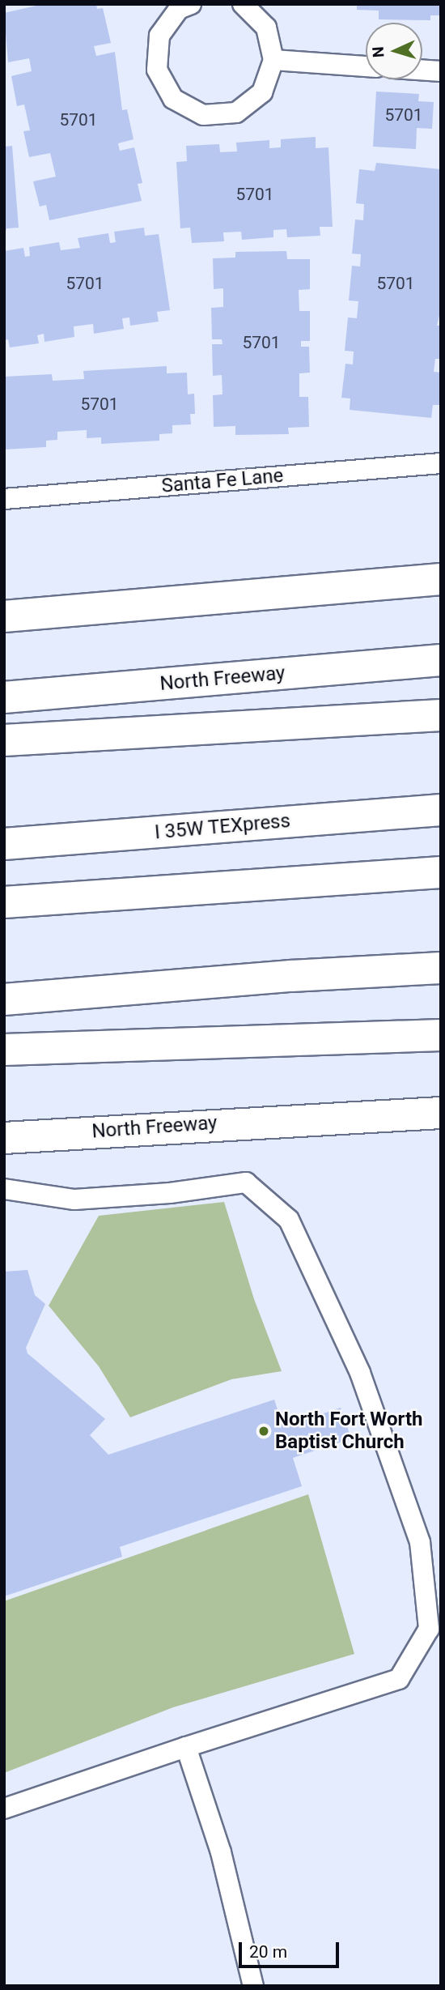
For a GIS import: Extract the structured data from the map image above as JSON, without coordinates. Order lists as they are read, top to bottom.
{
  "streets": {
    "main road": ["North Freeway", "I 35W TEXpress"],
    "lane": ["Santa Fe Lane"]
  },
  "places": ["North Fort Worth Baptist Church"],
  "house_numbers": [
    "5701",
    "5701",
    "5701",
    "5701",
    "5701",
    "5701",
    "5701"
  ],
  "scale_bar": "20 m",
  "north": "left"
}
